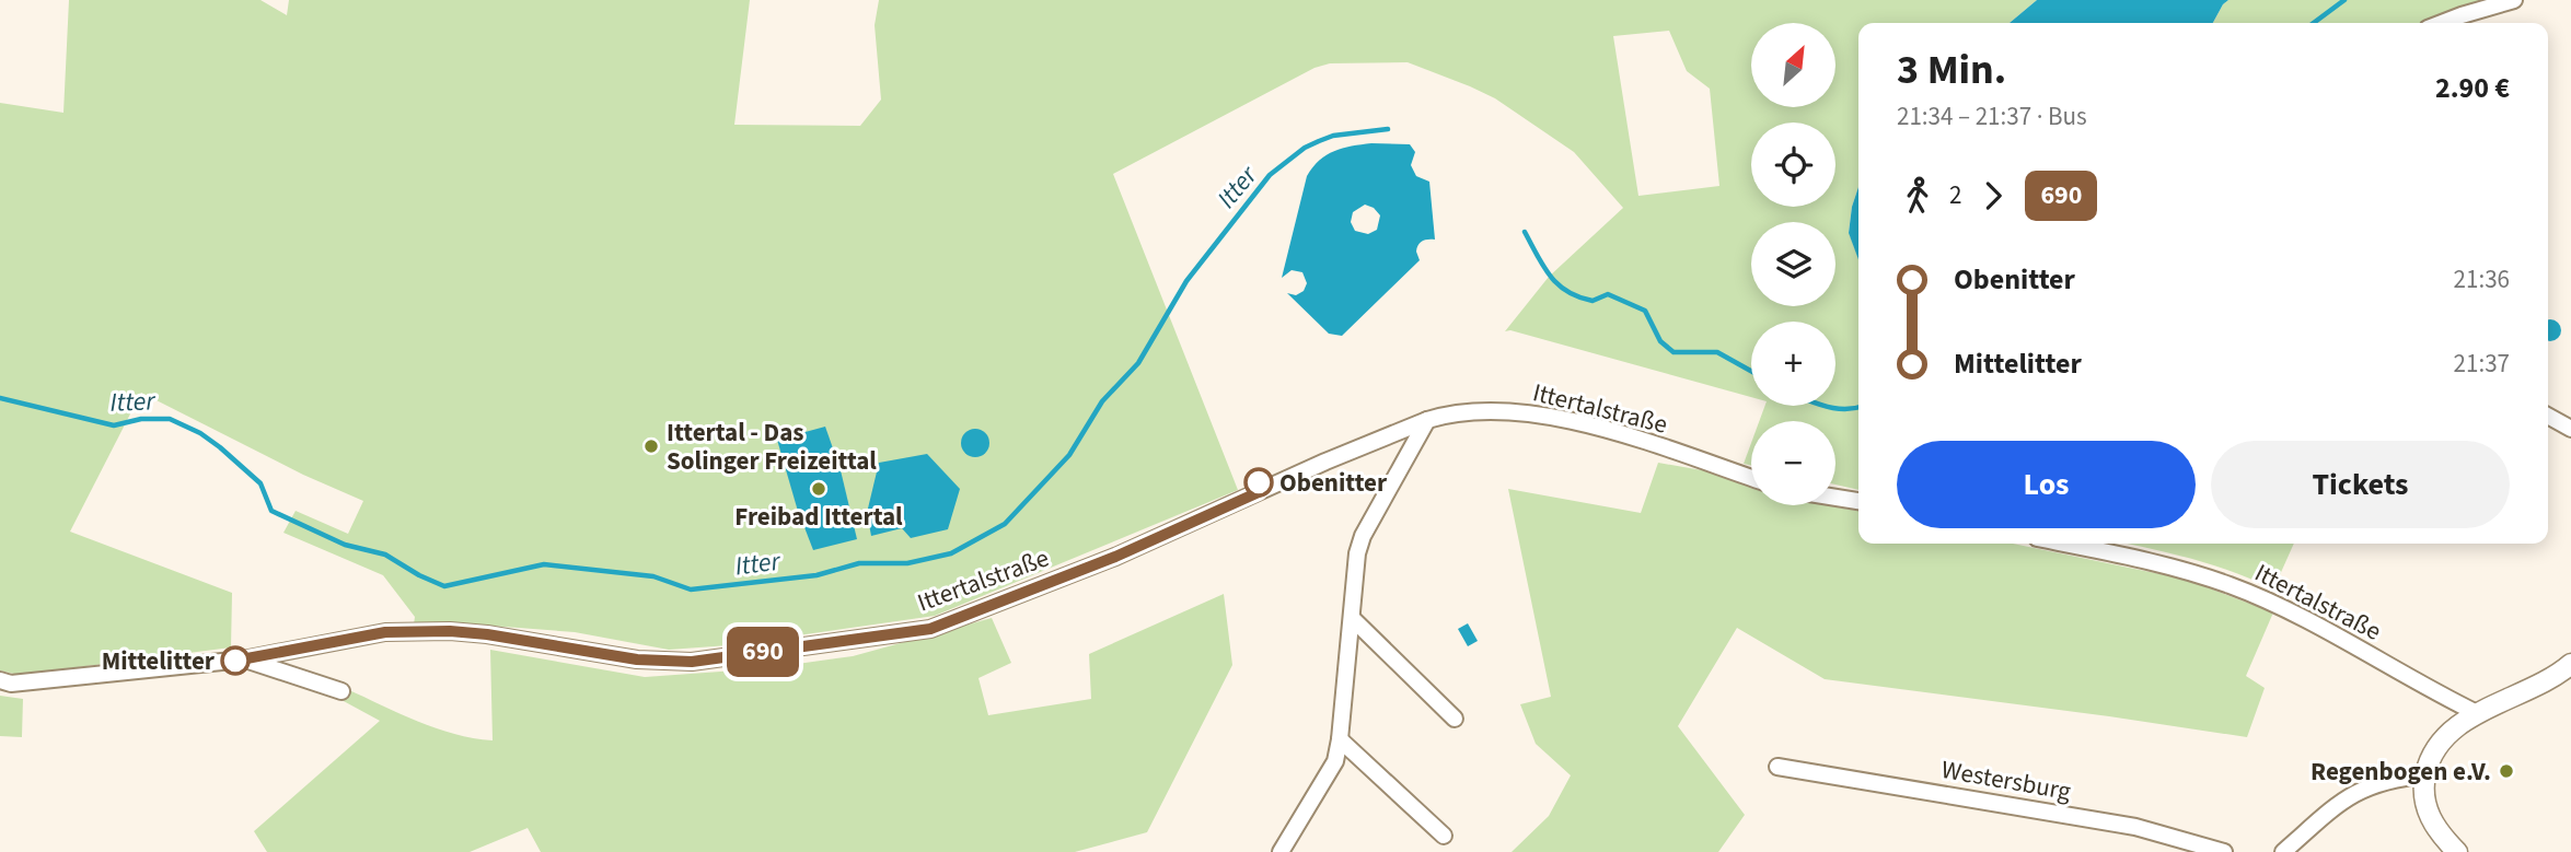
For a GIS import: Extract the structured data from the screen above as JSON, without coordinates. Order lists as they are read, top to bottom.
{
  "streets": {
    "street": ["Ittertalstraße", "Westersburg"]
  },
  "water": ["Itter"],
  "places": [
    "Ittertal - Das Solinger Freizeittal",
    "Obenitter",
    "Freibad Ittertal",
    "Mittelitter",
    "Regenbogen e.V."
  ],
  "lines": ["bus line 690"],
  "north": "top right",
  "page": {
    "on_map": "690",
    "map_buttons": ["+", "−"],
    "heading": ["3 Min.", "21:34 – 21:37 · Bus", "2.90 €"],
    "legs": ["2", "690"],
    "list": [
      {
        "name": "Obenitter",
        "value": "21:36"
      },
      {
        "name": "Mittelitter",
        "value": "21:37"
      }
    ],
    "buttons": ["Los", "Tickets"]
  }
}
